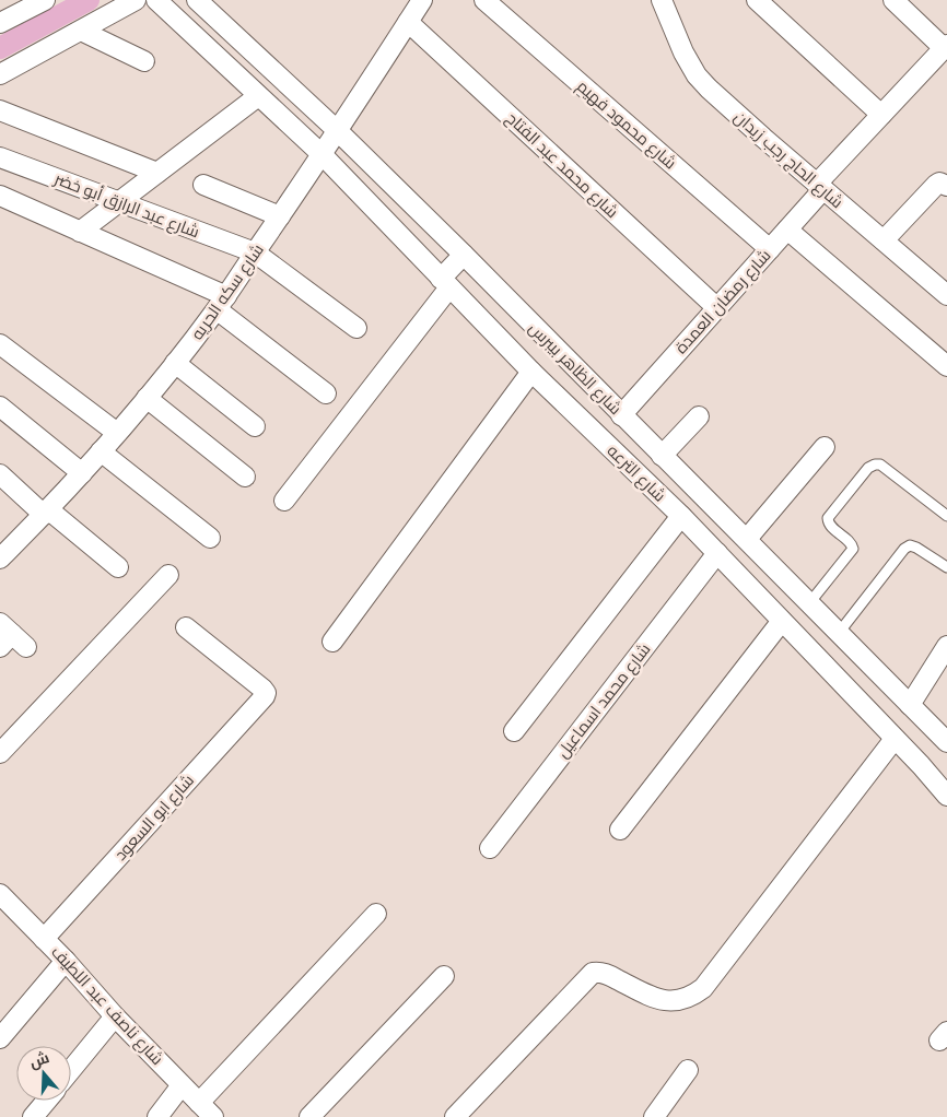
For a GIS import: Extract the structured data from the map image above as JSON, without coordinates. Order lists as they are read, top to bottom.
{
  "streets": {
    "street": [
      "شارع محمود فهيم",
      "شارع الحاج رجب زيدان",
      "شارع محمد عبد الفتاح",
      "شارع عبد الرازق أبو خضر",
      "شارع سكه الحريه",
      "شارع رمضان العمدة",
      "شارع الظاهر بيبرس",
      "شارع الترعه",
      "شارع محمد اسماعيل",
      "شارع ابو السعود",
      "شارع ناصف عبد اللطيف"
    ]
  },
  "crossings": [
    ["شارع محمود فهيم", "شارع رمضان العمدة"],
    ["شارع الحاج رجب زيدان", "شارع رمضان العمدة"],
    ["شارع محمد عبد الفتاح", "شارع سكه الحريه"],
    ["شارع محمد عبد الفتاح", "شارع رمضان العمدة"],
    ["شارع عبد الرازق أبو خضر", "شارع سكه الحريه"],
    ["شارع سكه الحريه", "شارع الظاهر بيبرس"],
    ["شارع سكه الحريه", "شارع الترعه"],
    ["شارع رمضان العمدة", "شارع الظاهر بيبرس"],
    ["شارع الترعه", "شارع محمد اسماعيل"],
    ["شارع ابو السعود", "شارع ناصف عبد اللطيف"]
  ],
  "north": "top"
}
